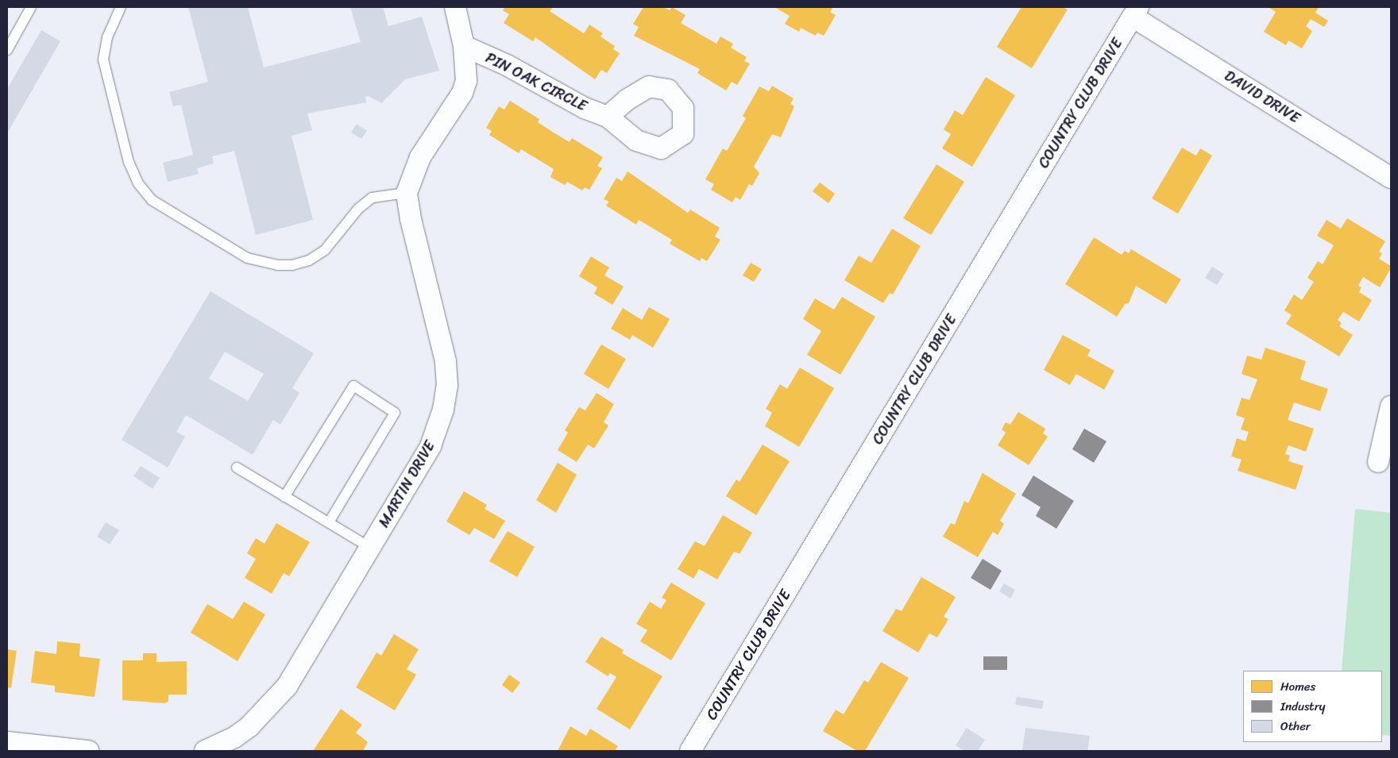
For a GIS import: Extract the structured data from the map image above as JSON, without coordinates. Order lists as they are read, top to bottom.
{
  "streets": {
    "street": [
      "PIN OAK CIRCLE",
      "DAVID DRIVE",
      "COUNTRY CLUB DRIVE",
      "MARTIN DRIVE"
    ]
  },
  "crossings": [
    ["PIN OAK CIRCLE", "MARTIN DRIVE"],
    ["DAVID DRIVE", "COUNTRY CLUB DRIVE"]
  ],
  "legend": ["Homes", "Industry", "Other"]
}
